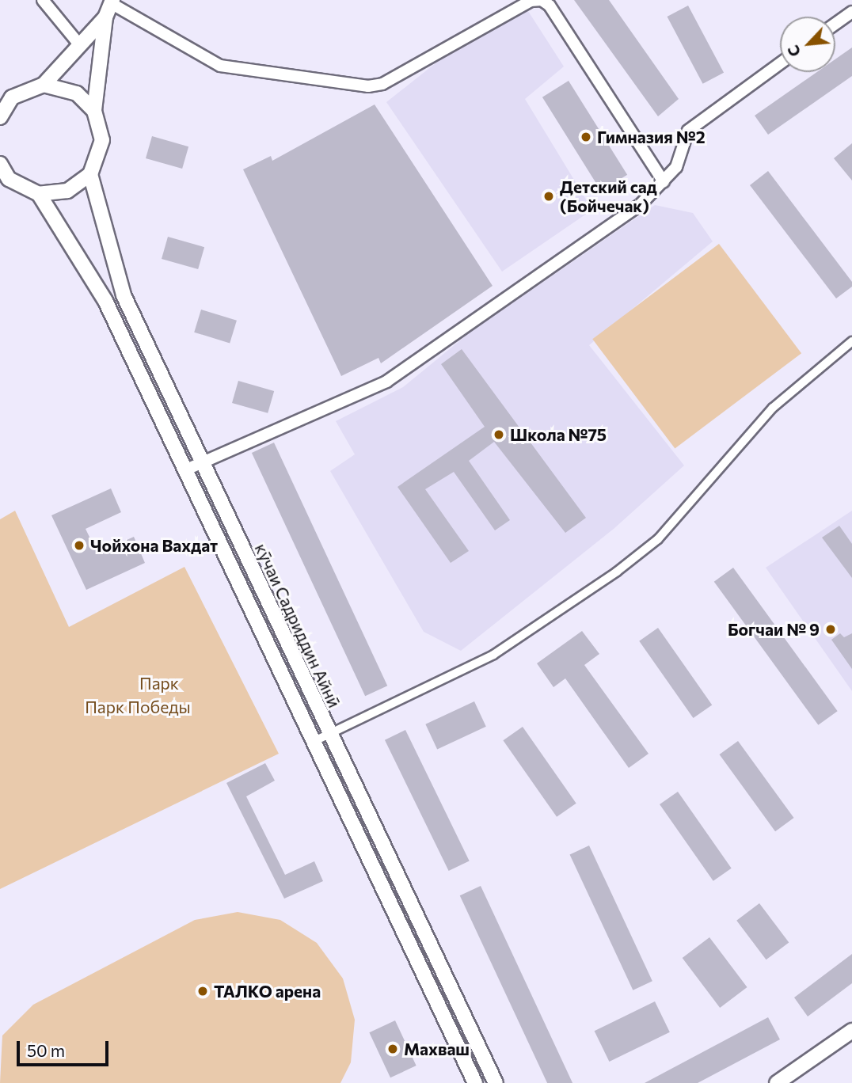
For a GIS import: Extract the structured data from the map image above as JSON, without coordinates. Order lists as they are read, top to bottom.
{
  "streets": {
    "street": ["кӯчаи Садриддин Айнӣ"]
  },
  "parks": ["Парк", "Парк Победы"],
  "places": [
    "Гимназия №2",
    "Детский сад (Бойчечак)",
    "Школа №75",
    "Чойхона Вахдат",
    "Богчаи № 9",
    "ТАЛКО арена",
    "Махваш"
  ],
  "scale_bar": "50 m",
  "north": "bottom left"
}
